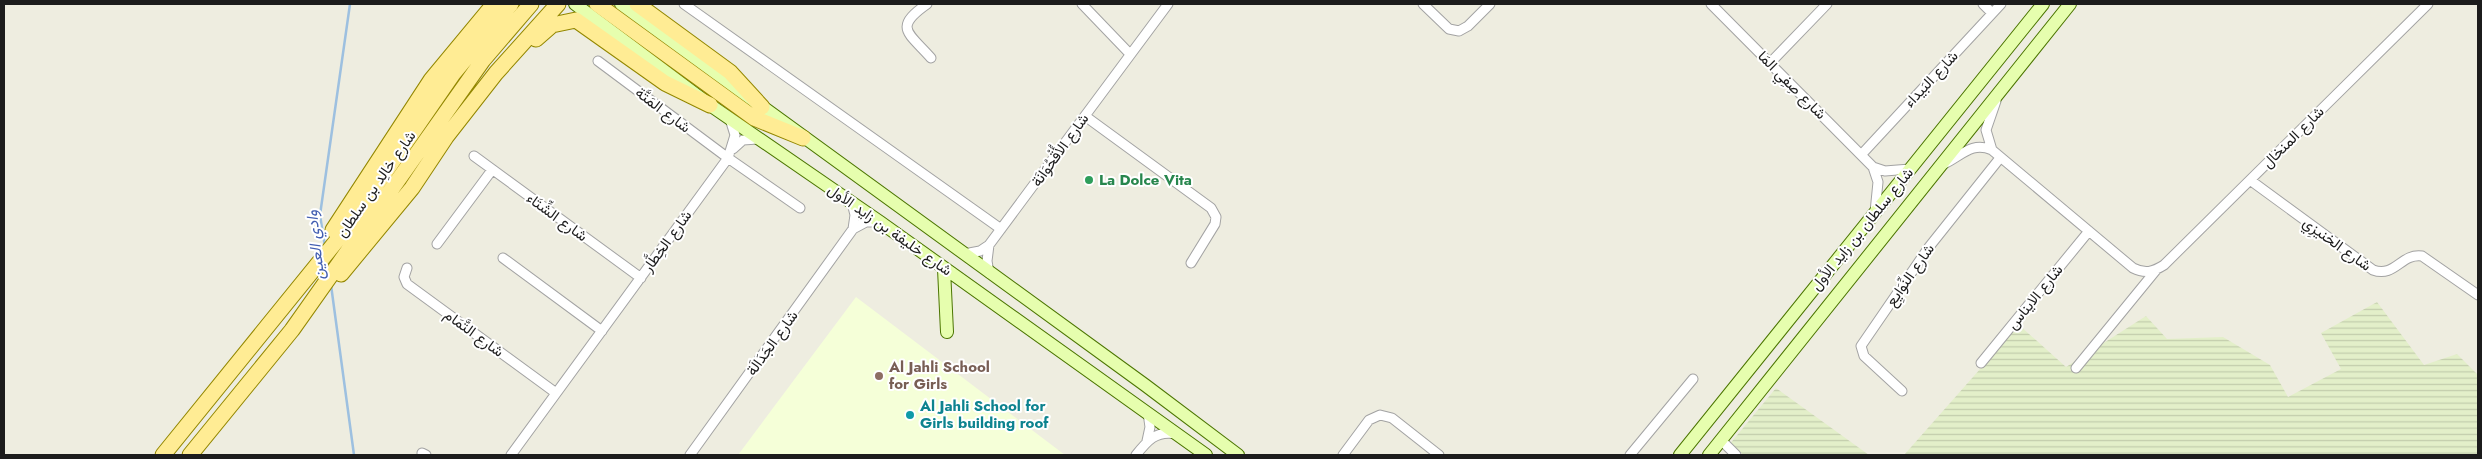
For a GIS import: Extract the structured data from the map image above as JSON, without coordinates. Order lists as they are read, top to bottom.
{
  "streets": {
    "main road": ["شارع خالِد بن سلطان", "شارع سلطان بن زايد الأول", "شارع خليفة بن زايد الأول"],
    "street": [
      "شارع البَيداء",
      "شارع صِفِي المَا",
      "شارع المَتَّة",
      "شارع المنخال",
      "شارع الأُقْحُوَانَة",
      "شارع الشِّتَاء",
      "شارع الخِطَّار",
      "شارع الخنيزِي",
      "شارع النِّوَايِع",
      "شارع الايناس",
      "شارع التَّمَام",
      "شارع الجَدَالَة"
    ]
  },
  "crossings": [
    ["شارع البَيداء", "شارع صِفِي المَا"],
    ["شارع المَتَّة", "شارع الخِطَّار"],
    ["شارع المنخال", "شارع الخنيزِي"],
    ["شارع الشِّتَاء", "شارع الخِطَّار"],
    ["شارع خليفة بن زايد الأول", "شارع الخِطَّار"],
    ["شارع الخِطَّار", "شارع التَّمَام"]
  ],
  "water": ["وادي العين"],
  "places": ["La Dolce Vita", "Al Jahli School for Girls", "Al Jahli School for Girls building roof"]
}
